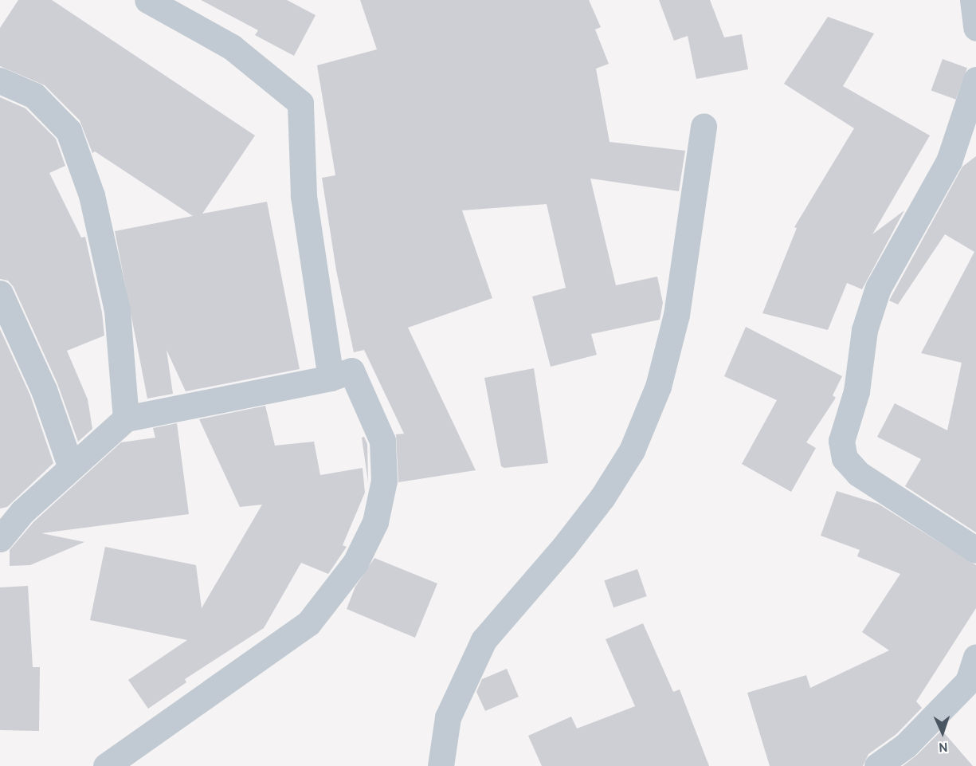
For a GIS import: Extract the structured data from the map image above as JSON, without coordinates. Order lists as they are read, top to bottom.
{
  "north": "bottom"
}
